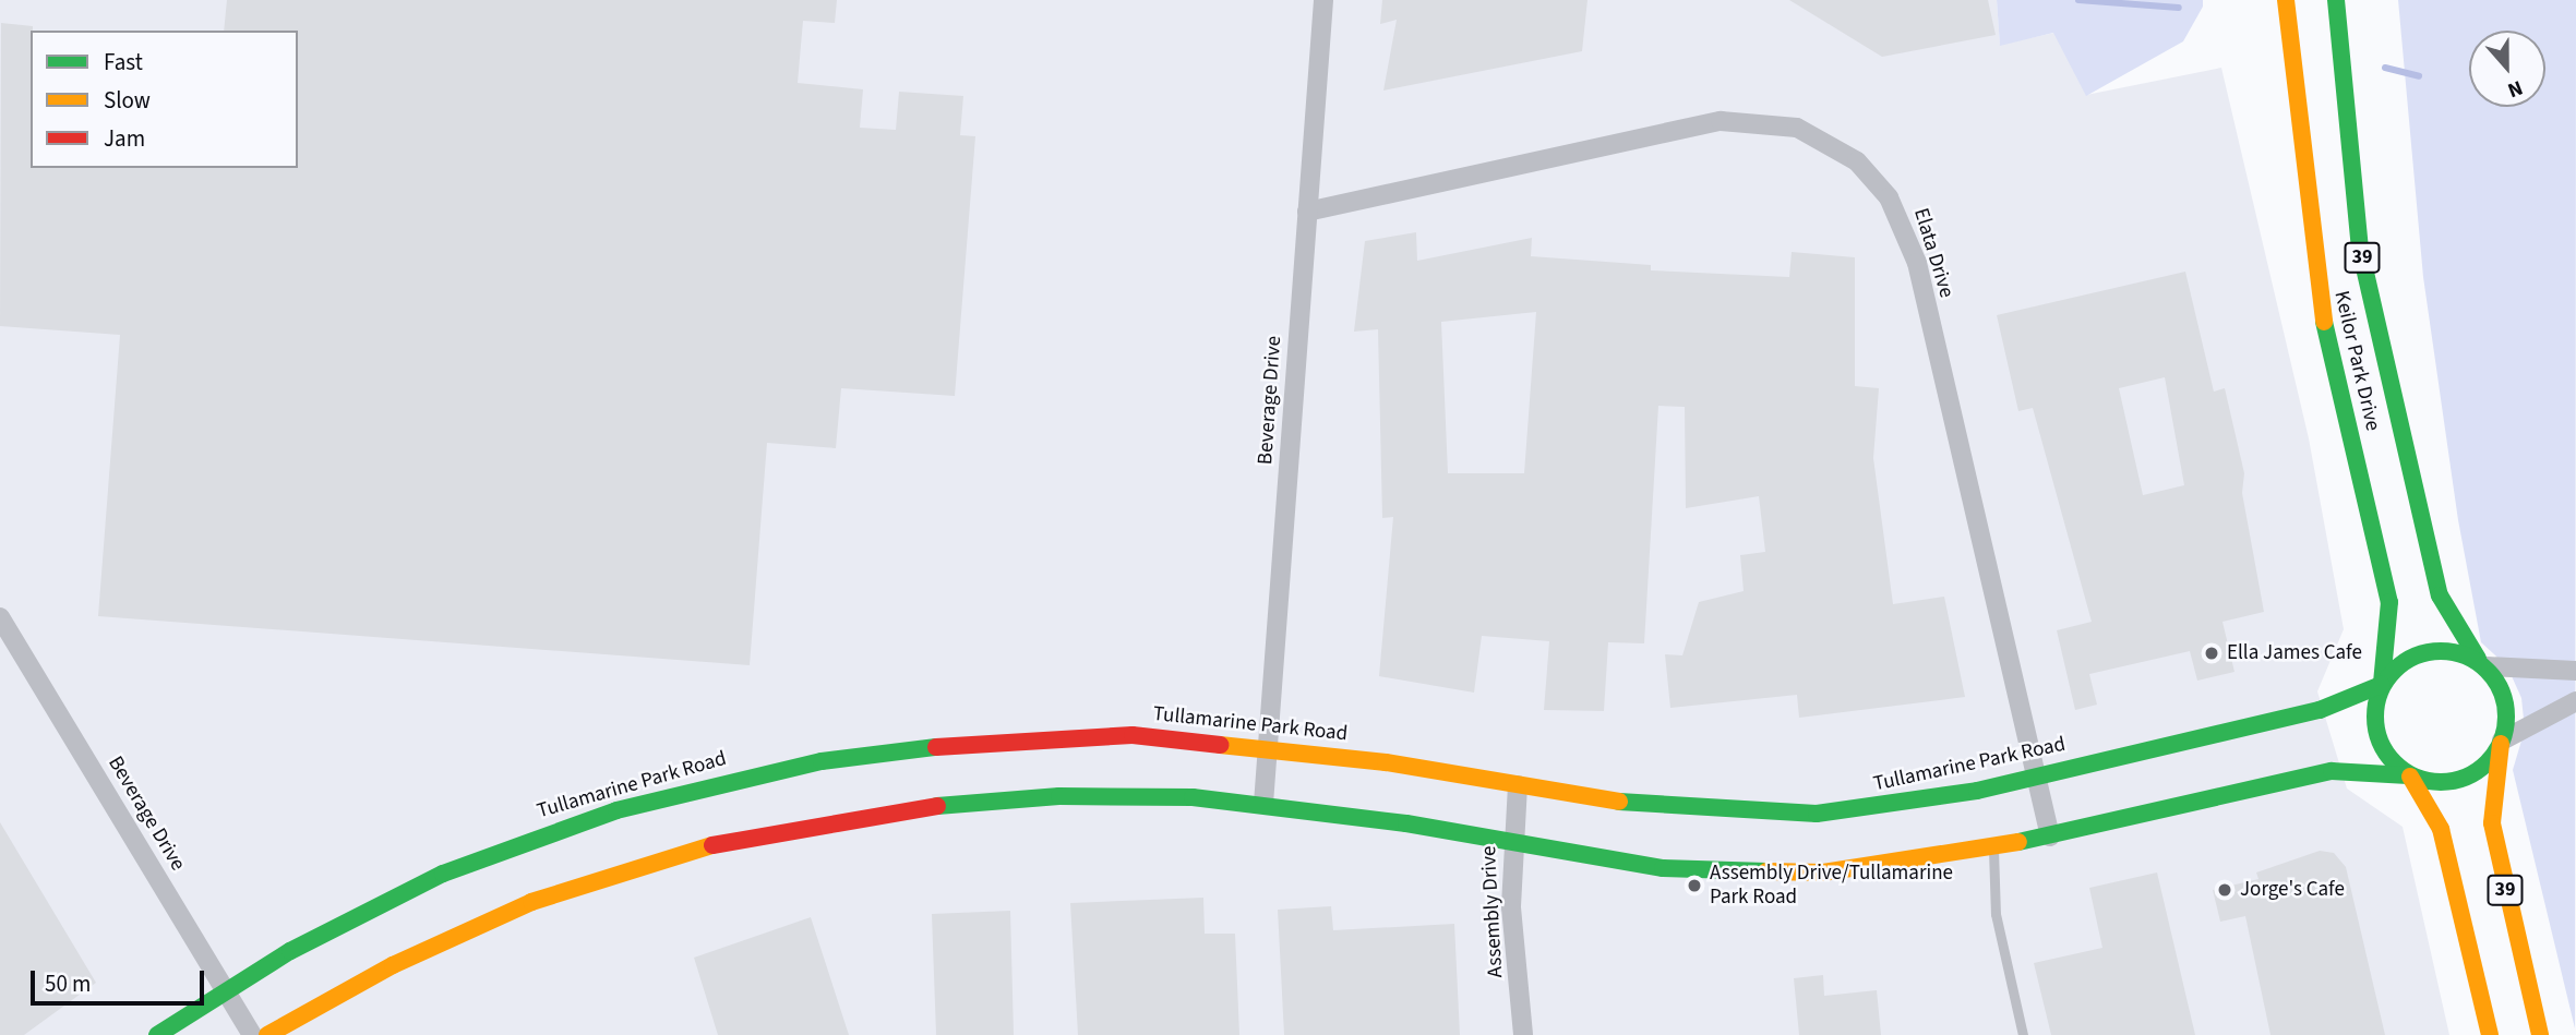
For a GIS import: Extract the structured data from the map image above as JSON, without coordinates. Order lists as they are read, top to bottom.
{
  "streets": {
    "street": [
      "Elata Drive",
      "39",
      "Keilor Park Drive",
      "Beverage Drive",
      "Tullamarine Park Road",
      "Assembly Drive"
    ]
  },
  "crossings": [
    ["Elata Drive", "Beverage Drive"],
    ["Elata Drive", "Tullamarine Park Road"],
    ["39", "Keilor Park Drive"],
    ["39", "Tullamarine Park Road"],
    ["Keilor Park Drive", "Tullamarine Park Road"],
    ["Beverage Drive", "Tullamarine Park Road"],
    ["Tullamarine Park Road", "Assembly Drive"]
  ],
  "places": ["Ella James Cafe", "Assembly Drive/Tullamarine Park Road", "Jorge's Cafe"],
  "legend": ["Fast", "Slow", "Jam"],
  "scale_bar": "50 m",
  "north": "bottom"
}
